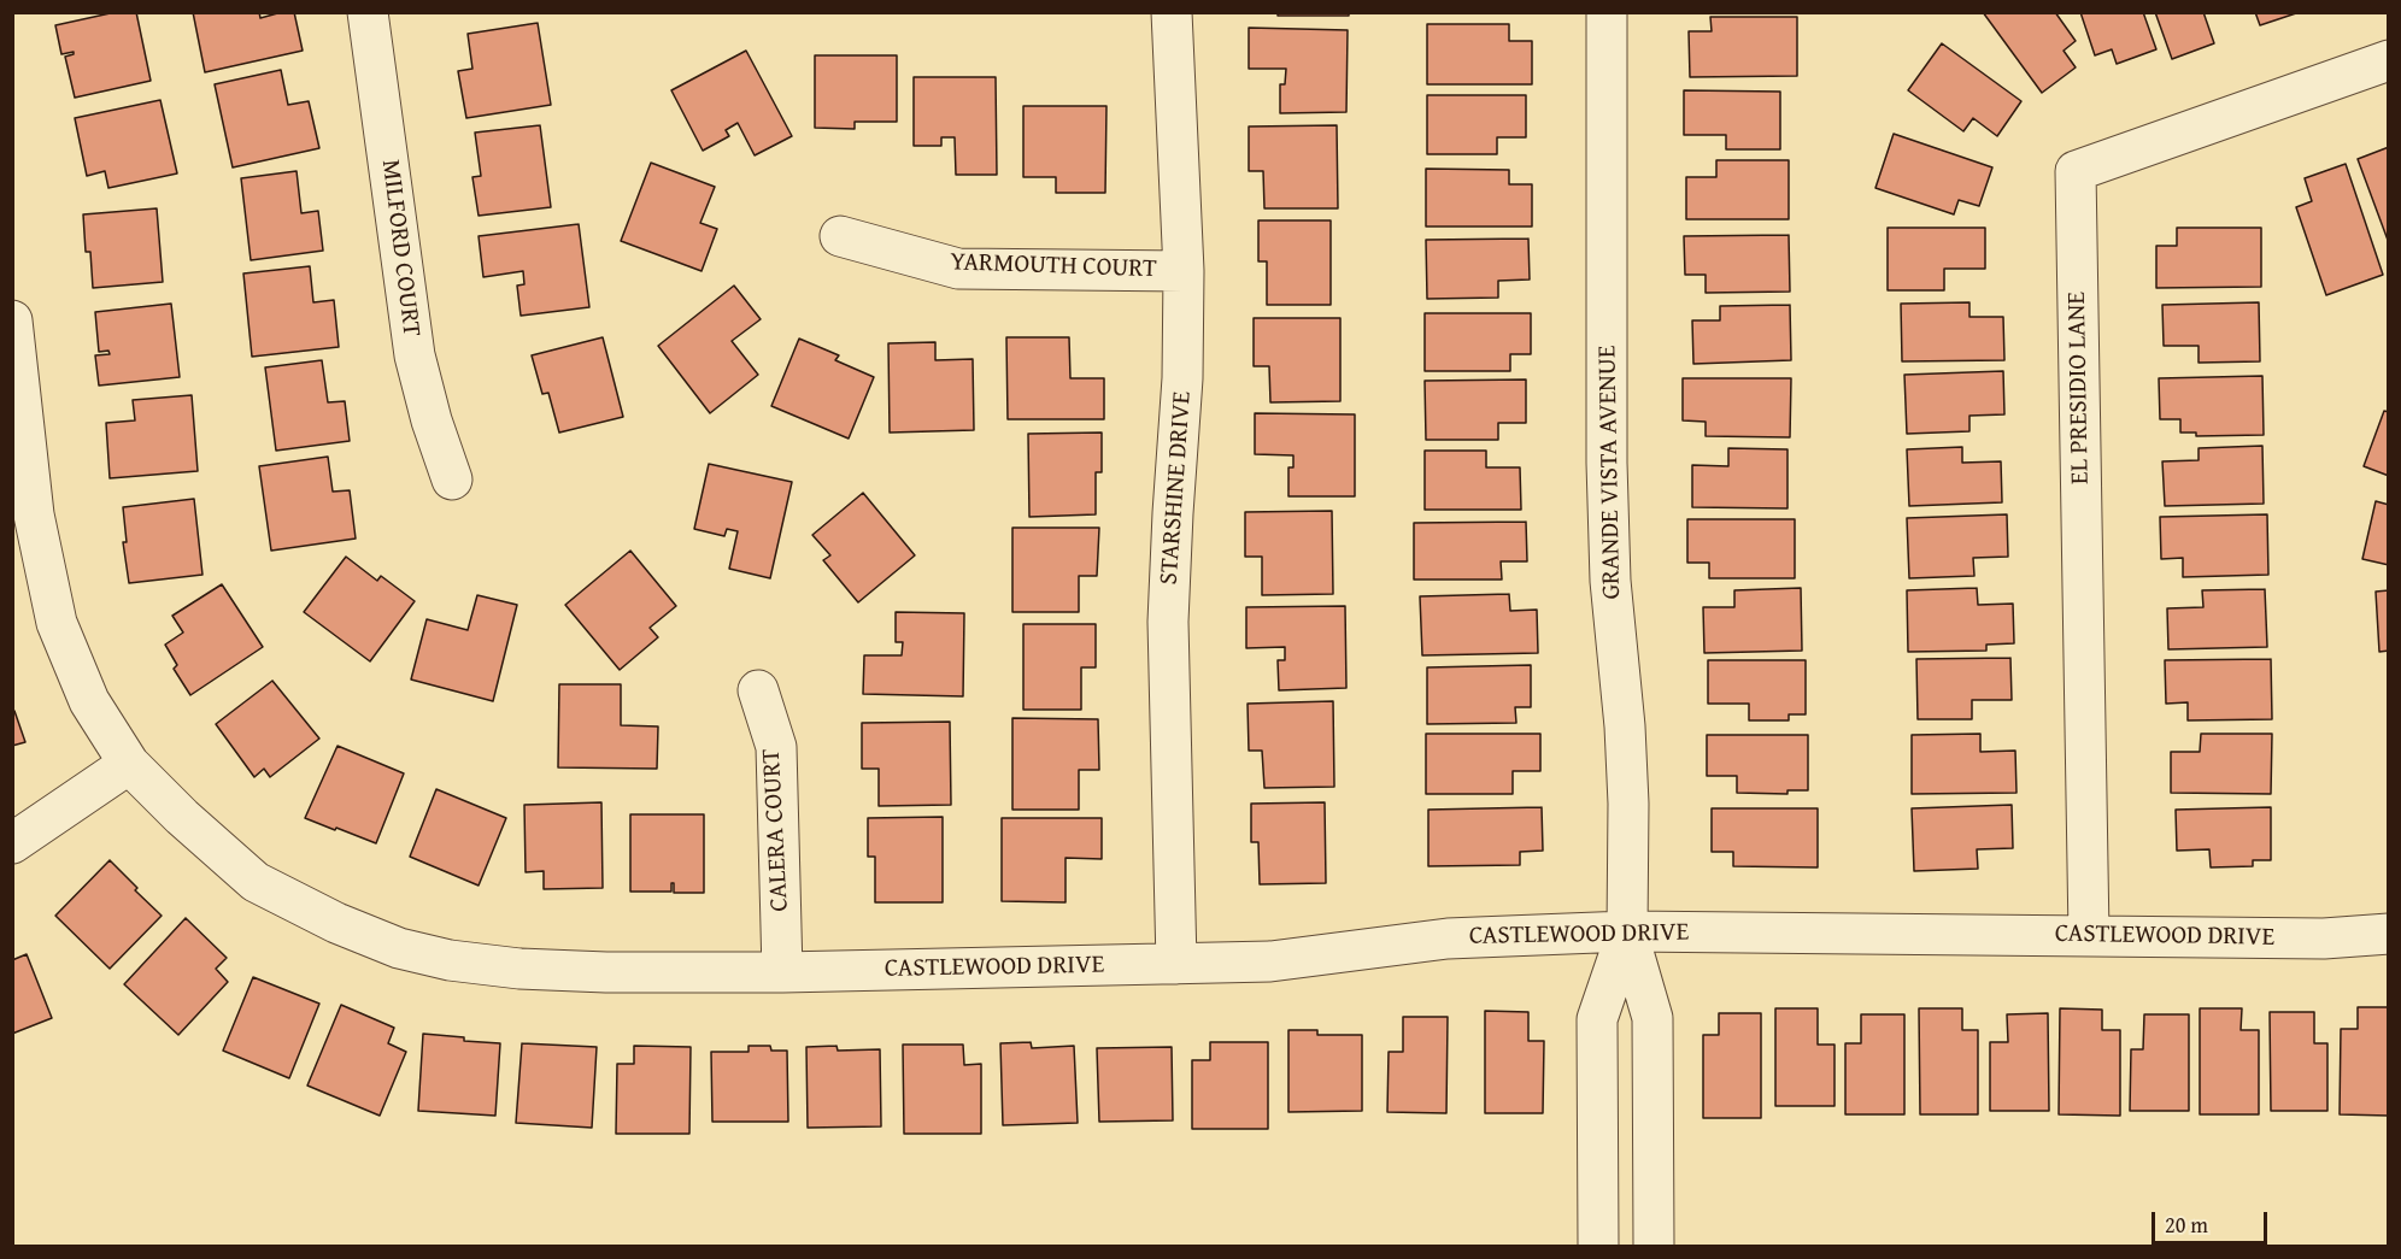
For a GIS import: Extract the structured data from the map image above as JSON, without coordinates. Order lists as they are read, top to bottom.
{
  "streets": {
    "street": [
      "MILFORD COURT",
      "YARMOUTH COURT",
      "EL PRESIDIO LANE",
      "GRANDE VISTA AVENUE",
      "STARSHINE DRIVE",
      "CALERA COURT",
      "CASTLEWOOD DRIVE"
    ]
  },
  "crossings": [
    ["YARMOUTH COURT", "STARSHINE DRIVE"],
    ["EL PRESIDIO LANE", "CASTLEWOOD DRIVE"],
    ["GRANDE VISTA AVENUE", "CASTLEWOOD DRIVE"],
    ["STARSHINE DRIVE", "CASTLEWOOD DRIVE"],
    ["CALERA COURT", "CASTLEWOOD DRIVE"]
  ],
  "scale_bar": "20 m"
}
